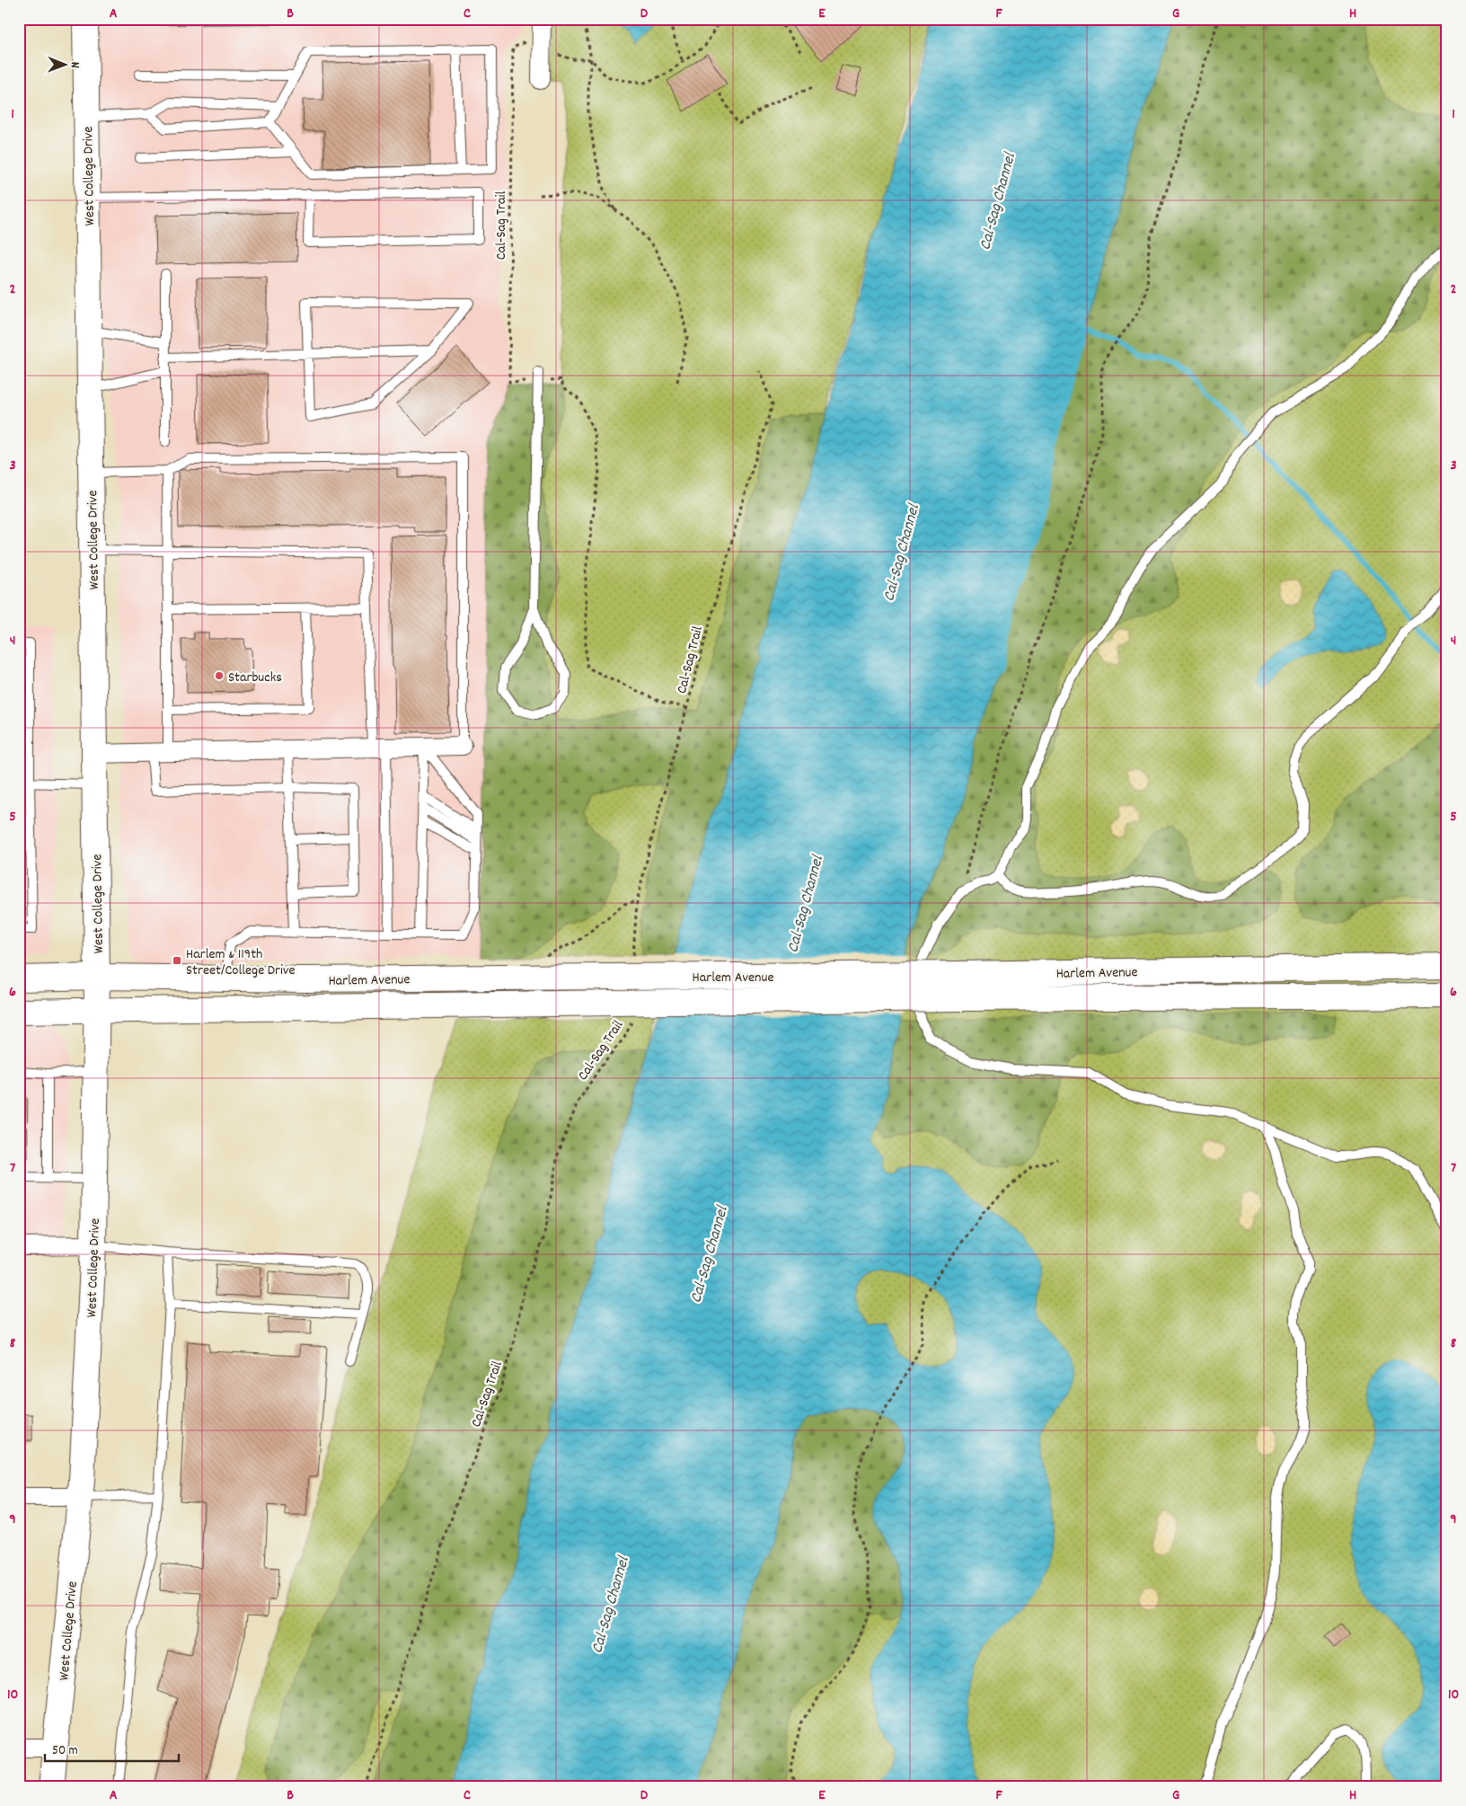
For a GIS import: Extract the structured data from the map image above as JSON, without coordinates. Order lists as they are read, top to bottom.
{
  "streets": {
    "main road": ["West College Drive", "Harlem Avenue"],
    "path": ["Cal-Sag Trail"]
  },
  "crossings": [
    ["West College Drive", "Harlem Avenue"]
  ],
  "water": ["Cal-Sag Channel"],
  "places": {
    "other": ["Starbucks"],
    "transit": ["Harlem & 119th Street/College Drive"]
  },
  "scale_bar": "50 m",
  "north": "right",
  "grid": {
    "columns": [
      "A",
      "B",
      "C",
      "D",
      "E",
      "F",
      "G",
      "H"
    ],
    "rows": [
      "1",
      "2",
      "3",
      "4",
      "5",
      "6",
      "7",
      "8",
      "9",
      "10"
    ]
  }
}
